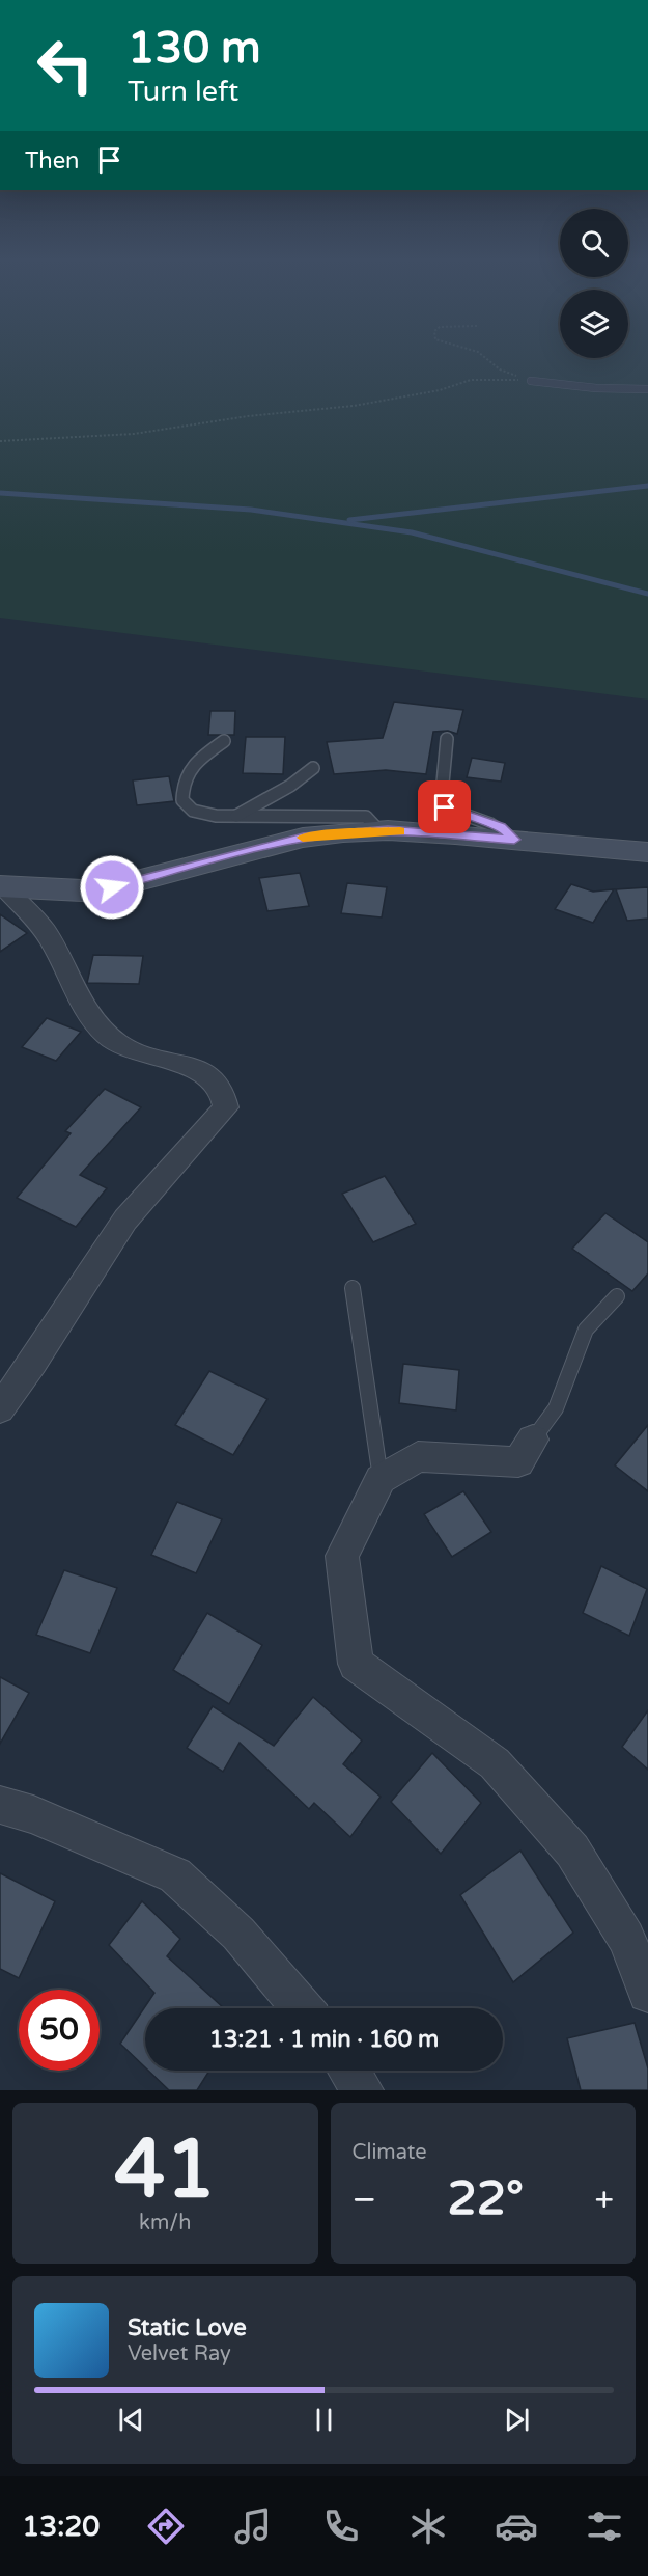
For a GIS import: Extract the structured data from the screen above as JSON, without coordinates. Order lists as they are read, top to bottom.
{
  "page": {
    "turn": ["130 m", "Turn left"],
    "then": "Then",
    "limit": "50",
    "trip": "13:21 · 1 min · 160 m",
    "tile": [
      ["41", "km/h"],
      "Climate"
    ],
    "heat": ["−", "22°", "+"],
    "song": ["Static Love", "Velvet Ray"],
    "tabs": "13:20"
  }
}
